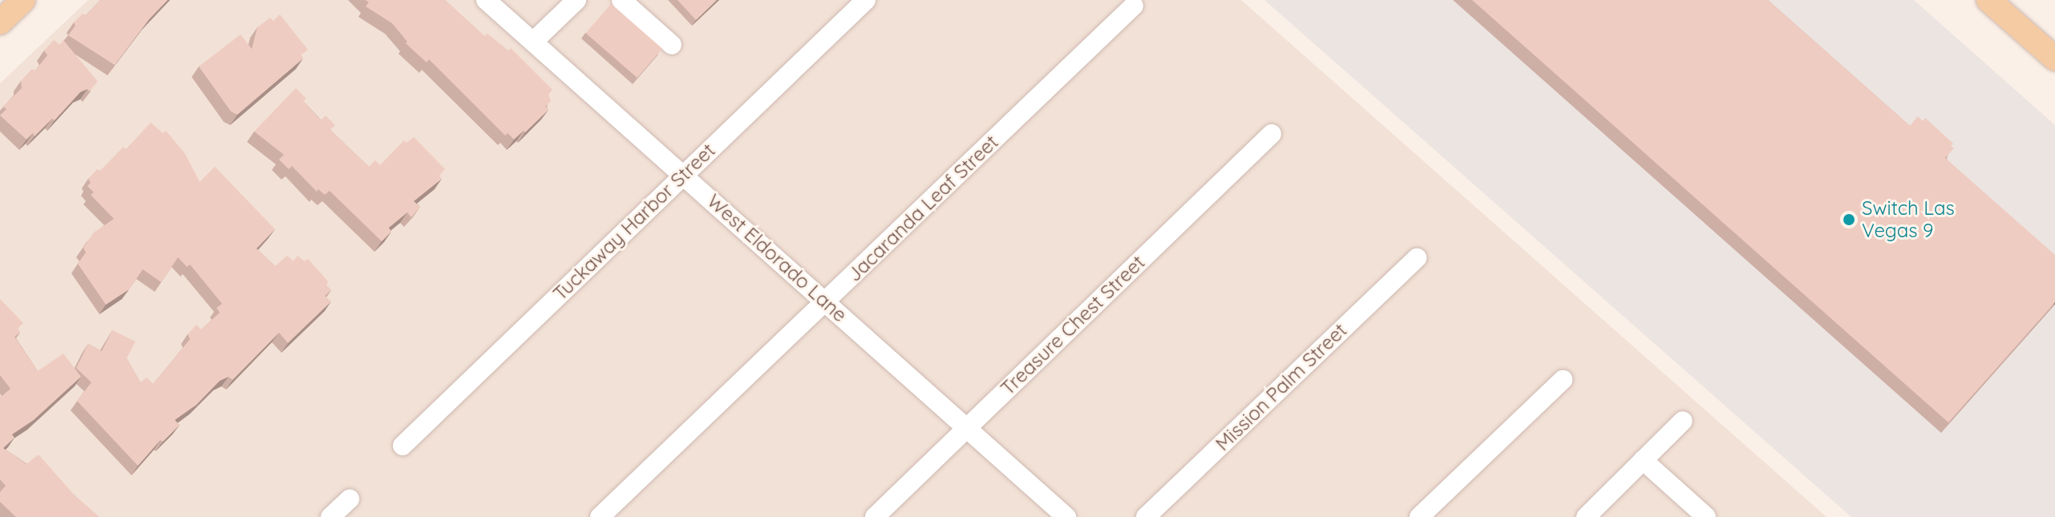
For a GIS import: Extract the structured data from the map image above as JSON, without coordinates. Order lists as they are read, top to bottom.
{
  "streets": {
    "street": [
      "Jacaranda Leaf Street",
      "Tuckaway Harbor Street",
      "West Eldorado Lane",
      "Treasure Chest Street",
      "Mission Palm Street"
    ]
  },
  "crossings": [
    ["Jacaranda Leaf Street", "West Eldorado Lane"],
    ["Tuckaway Harbor Street", "West Eldorado Lane"],
    ["West Eldorado Lane", "Treasure Chest Street"]
  ],
  "places": ["Switch Las Vegas 9"]
}
